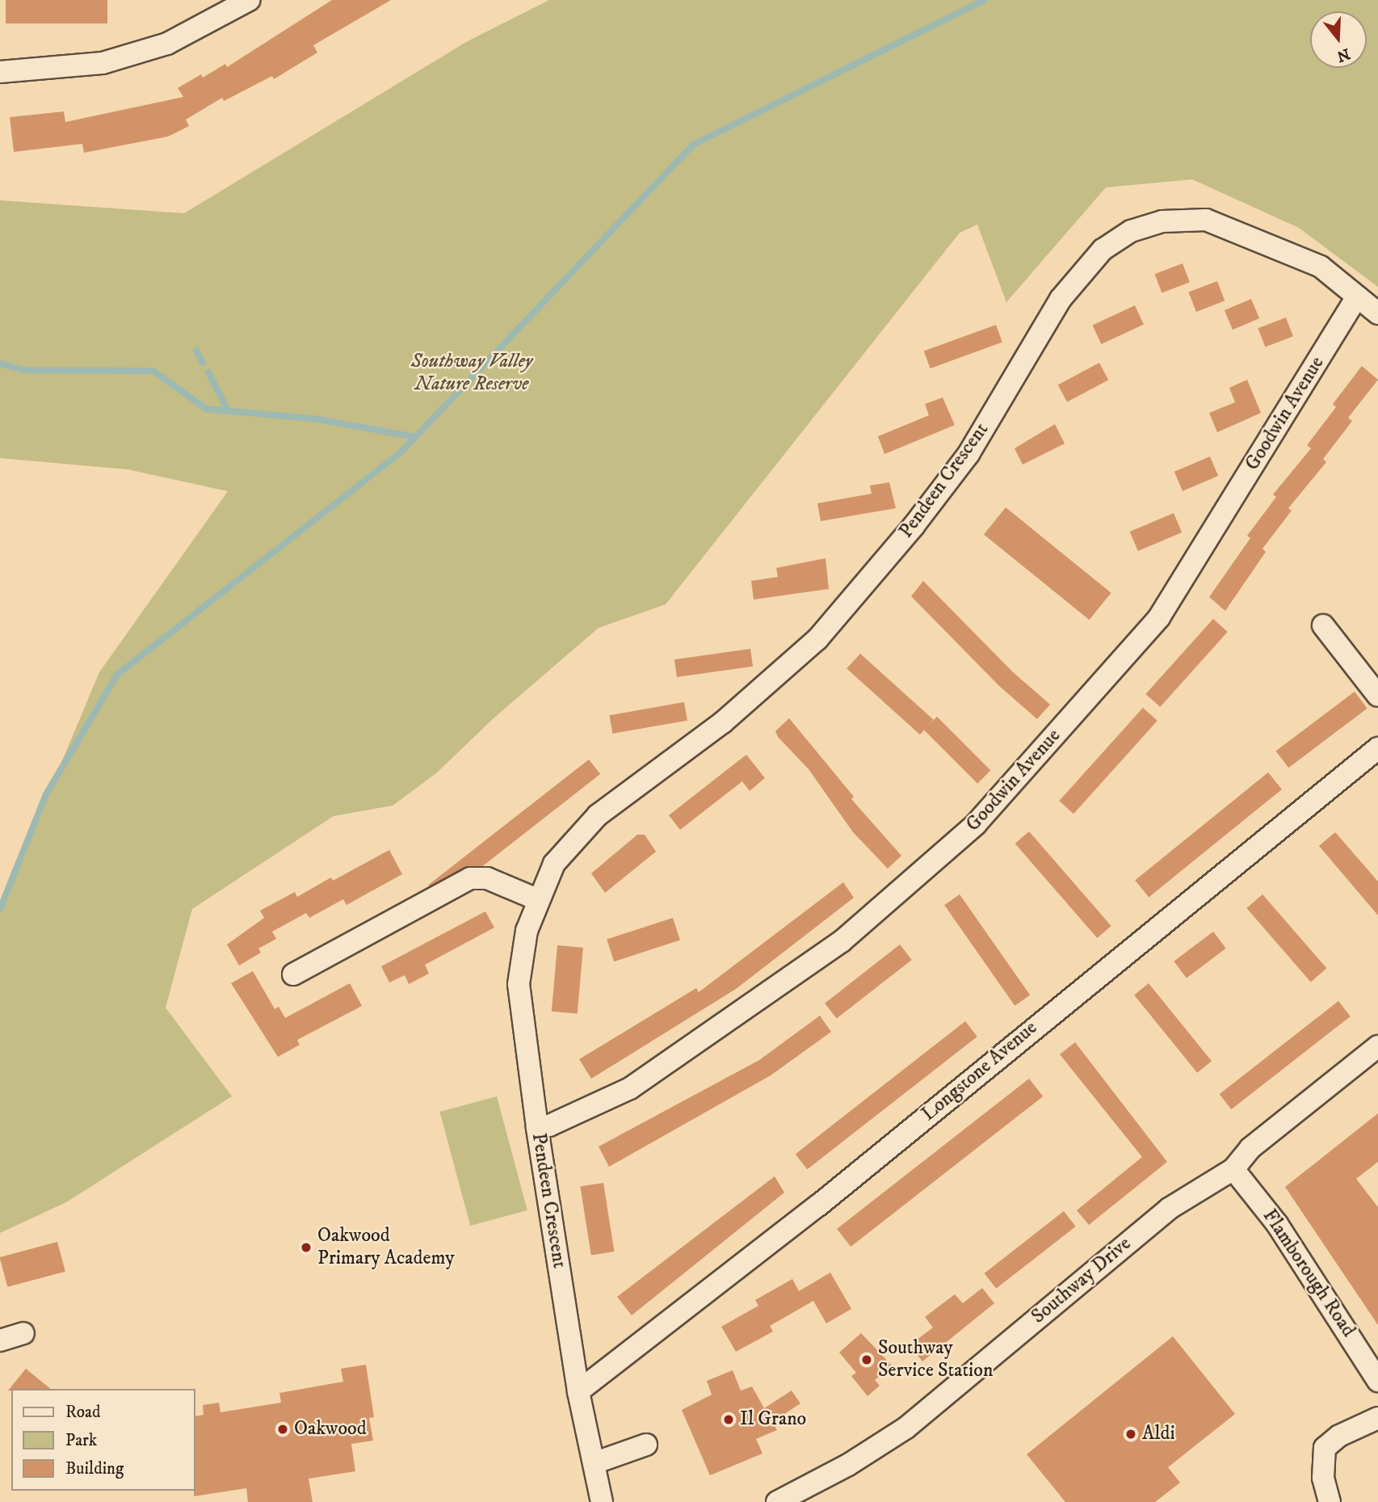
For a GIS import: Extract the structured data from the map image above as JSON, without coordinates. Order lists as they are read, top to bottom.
{
  "streets": {
    "street": [
      "Goodwin Avenue",
      "Pendeen Crescent",
      "Longstone Avenue",
      "Flamborough Road",
      "Southway Drive"
    ]
  },
  "crossings": [
    ["Goodwin Avenue", "Pendeen Crescent"],
    ["Pendeen Crescent", "Longstone Avenue"],
    ["Flamborough Road", "Southway Drive"]
  ],
  "parks": ["Southway Valley Nature Reserve"],
  "places": [
    "Oakwood Primary Academy",
    "Southway Service Station",
    "Il Grano",
    "Oakwood",
    "Aldi"
  ],
  "legend": ["Road", "Park", "Building"],
  "north": "bottom"
}
